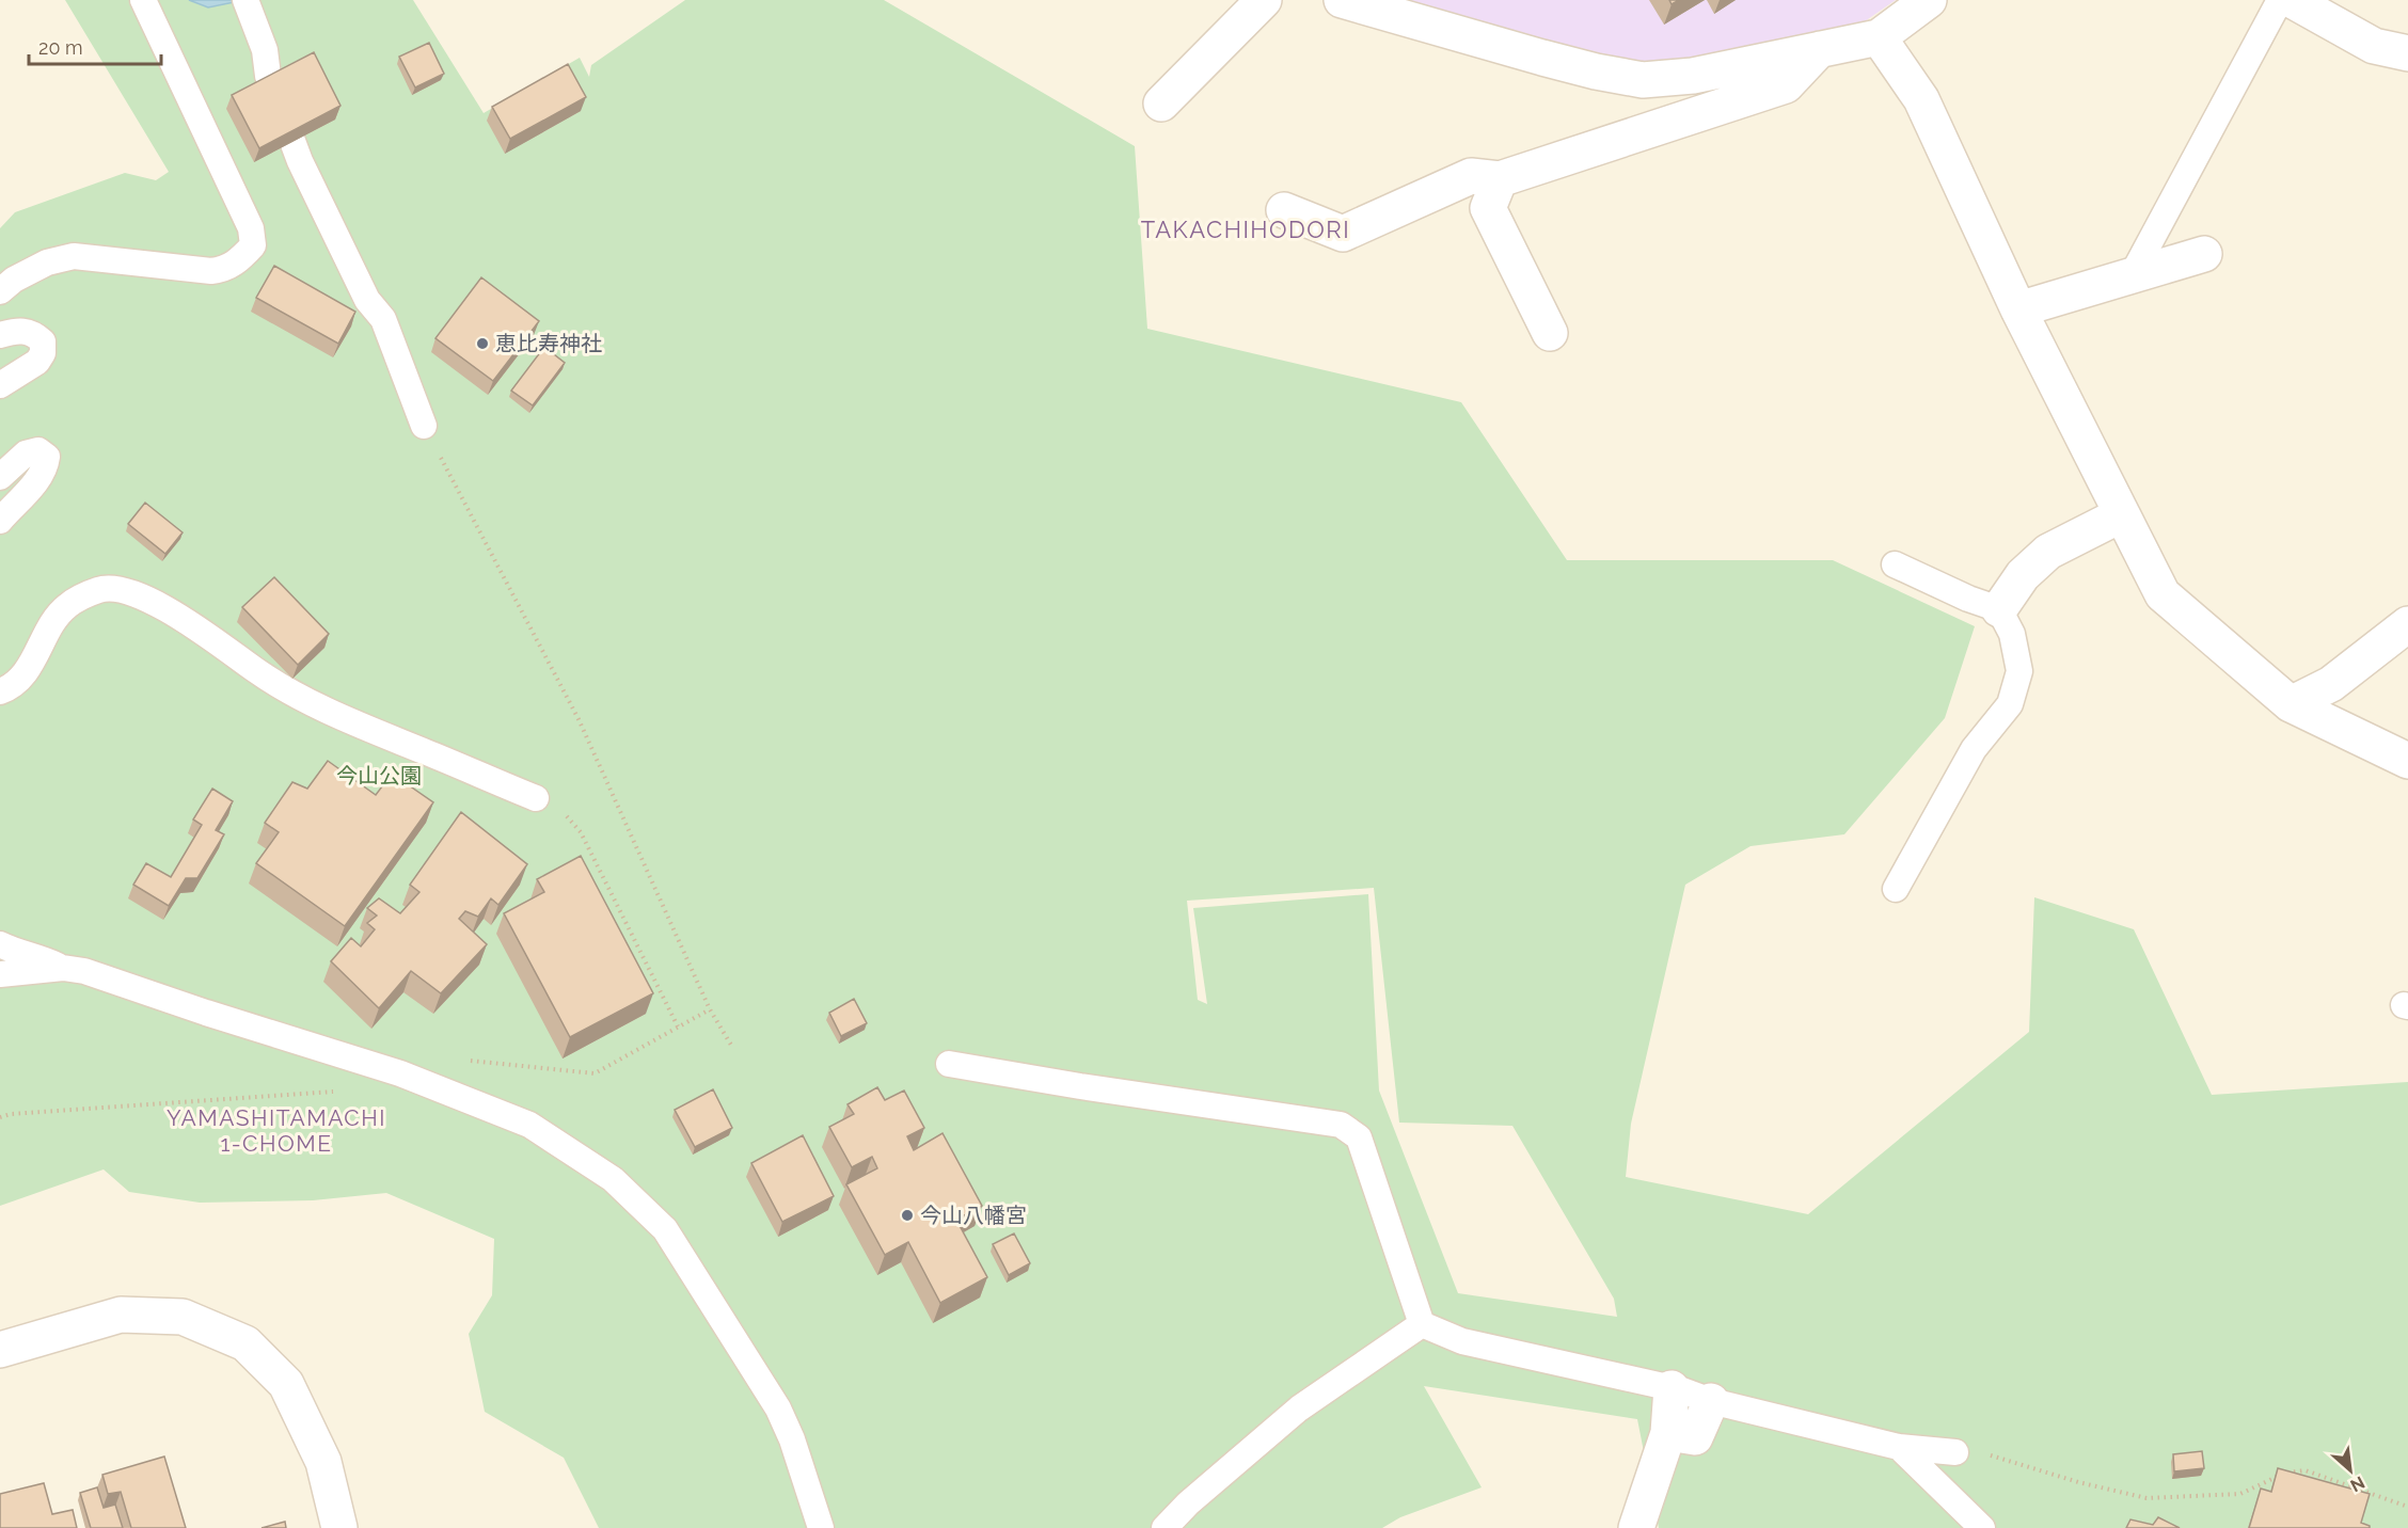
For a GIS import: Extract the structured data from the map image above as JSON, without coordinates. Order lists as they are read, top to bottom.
{
  "districts": ["TAKACHIHODORI", "YAMASHITAMACHI 1-CHOME"],
  "parks": ["今山公園"],
  "places": ["恵比寿神社", "今山八幡宮"],
  "scale_bar": "20 m",
  "north": "bottom right"
}
